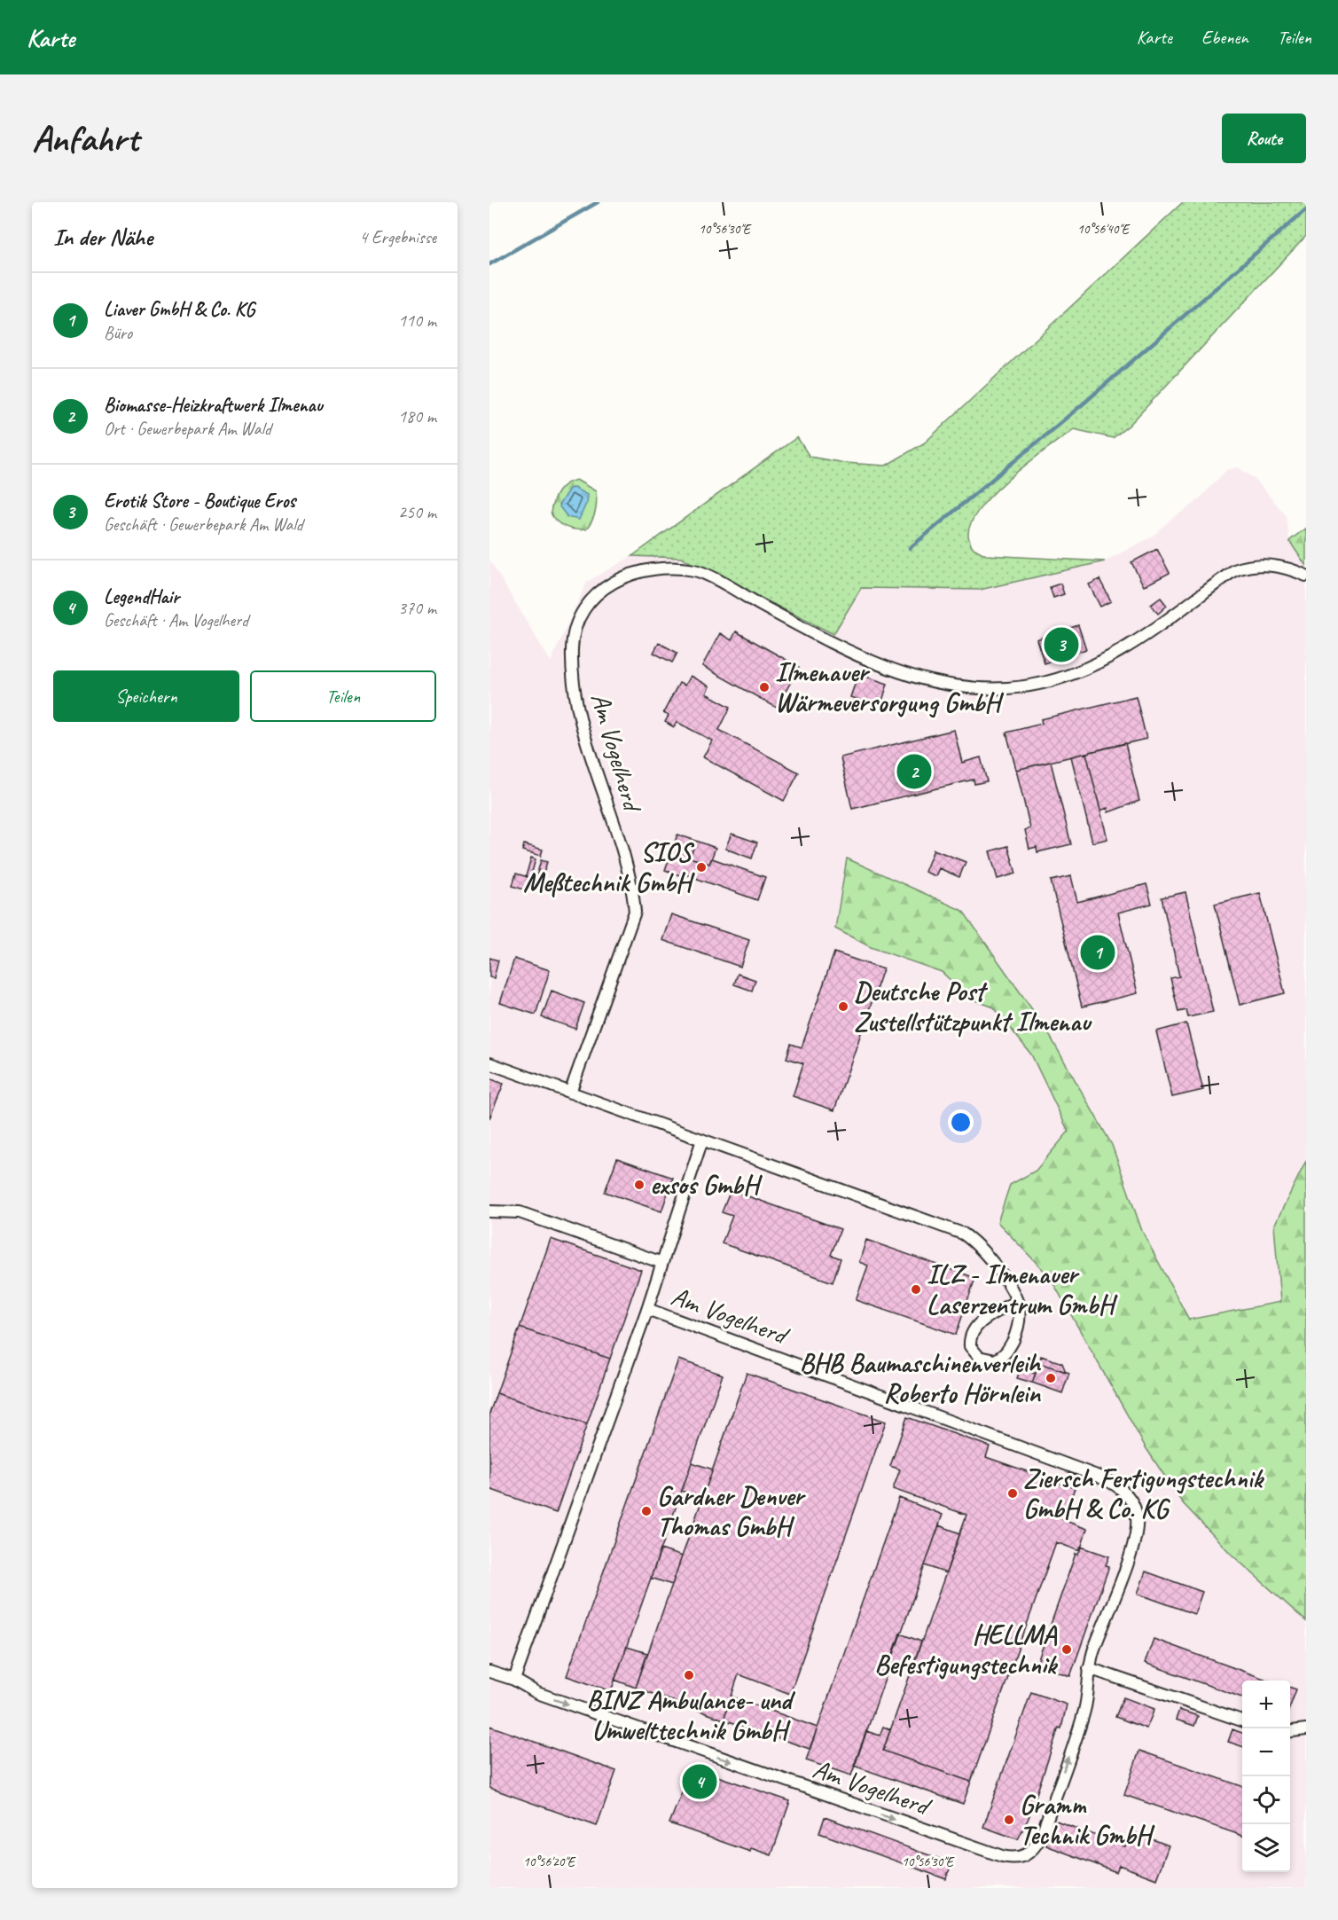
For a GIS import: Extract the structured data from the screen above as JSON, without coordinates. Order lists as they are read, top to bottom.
{
  "streets": {
    "street": ["Am Vogelherd"]
  },
  "places": [
    "Ilmenauer Wärmeversorgung GmbH",
    "SIOS Meßtechnik GmbH",
    "Deutsche Post Zustellstützpunkt Ilmenau",
    "exsos GmbH",
    "ILZ - Ilmenauer Laserzentrum GmbH",
    "BHB Baumaschinenverleih Roberto Hörnlein",
    "Ziersch Fertigungstechnik GmbH & Co. KG",
    "Gardner Denver Thomas GmbH",
    "HELLMA Befestigungstechnik",
    "BINZ Ambulance- und Umwelttechnik GmbH",
    "Gramm Technik GmbH"
  ],
  "page": {
    "header": "Karte",
    "nav": ["Karte", "Ebenen", "Teilen"],
    "buttons": [
      "Route",
      ["Speichern", "Teilen"]
    ],
    "title": "Anfahrt",
    "heading": ["In der Nähe", "4 Ergebnisse"],
    "list": [
      {
        "mark": "1",
        "name": "Liaver GmbH & Co. KG",
        "note": "Büro",
        "value": "110 m"
      },
      {
        "mark": "2",
        "name": "Biomasse-Heizkraftwerk Ilmenau",
        "note": "Ort · Gewerbepark Am Wald",
        "value": "180 m"
      },
      {
        "mark": "3",
        "name": "Erotik Store - Boutique Eros",
        "note": "Geschäft · Gewerbepark Am Wald",
        "value": "250 m"
      },
      {
        "mark": "4",
        "name": "LegendHair",
        "note": "Geschäft · Am Vogelherd",
        "value": "370 m"
      }
    ],
    "pins": [
      "3",
      "2",
      "1",
      "4"
    ],
    "map_buttons": ["+", "−"]
  },
  "coordinates": ["10°56'30\"E", "10°56'40\"E", "10°56'20\"E"]
}
